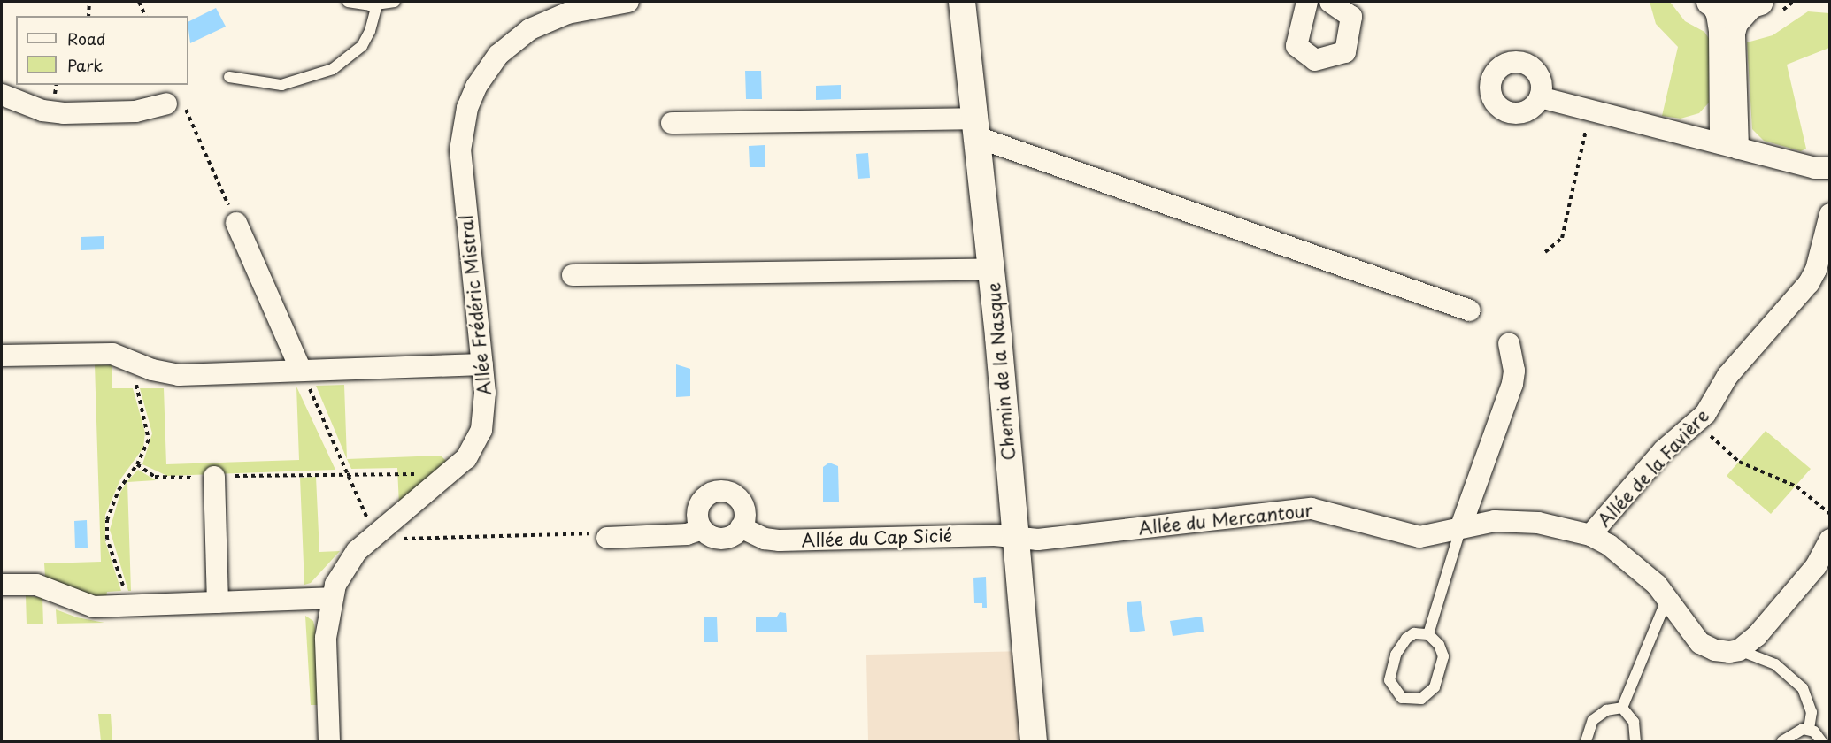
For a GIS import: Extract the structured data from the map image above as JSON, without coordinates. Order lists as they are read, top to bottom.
{
  "streets": {
    "street": [
      "Allée Frédéric Mistral",
      "Chemin de la Nasque",
      "Allée de la Favière",
      "Allée du Mercantour",
      "Allée du Cap Sicié"
    ]
  },
  "crossings": [
    ["Chemin de la Nasque", "Allée du Mercantour"],
    ["Chemin de la Nasque", "Allée du Cap Sicié"],
    ["Allée de la Favière", "Allée du Mercantour"],
    ["Allée du Mercantour", "Allée du Cap Sicié"]
  ],
  "legend": ["Road", "Park"]
}
